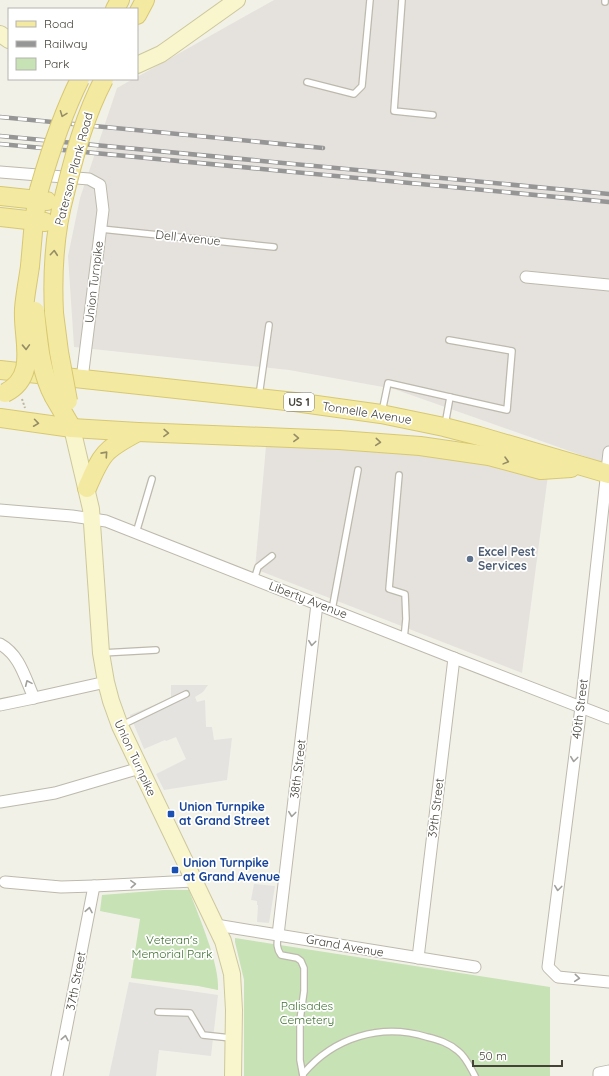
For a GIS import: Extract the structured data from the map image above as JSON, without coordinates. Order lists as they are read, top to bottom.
{
  "streets": {
    "main road": [
      "Paterson Plank Road",
      "Union Turnpike",
      "US 1",
      "Tonnelle Avenue"
    ],
    "street": [
      "Liberty Avenue",
      "40th Street",
      "38th Street",
      "39th Street",
      "Grand Avenue",
      "37th Street"
    ],
    "lane": ["Dell Avenue"]
  },
  "crossings": [
    ["Paterson Plank Road", "Union Turnpike"],
    ["Dell Avenue", "Union Turnpike"],
    ["Union Turnpike", "Tonnelle Avenue"],
    ["Union Turnpike", "Liberty Avenue"],
    ["Union Turnpike", "Grand Avenue"],
    ["Tonnelle Avenue", "40th Street"],
    ["Liberty Avenue", "40th Street"],
    ["Liberty Avenue", "38th Street"],
    ["Liberty Avenue", "39th Street"],
    ["38th Street", "Grand Avenue"],
    ["39th Street", "Grand Avenue"]
  ],
  "one_way": ["40th Street", "38th Street", "37th Street"],
  "parks": ["Veteran's Memorial Park", "Palisades Cemetery"],
  "places": {
    "other": ["Excel Pest Services"],
    "transit": ["Union Turnpike at Grand Street", "Union Turnpike at Grand Avenue"]
  },
  "legend": ["Road", "Railway", "Park"],
  "scale_bar": "50 m"
}
